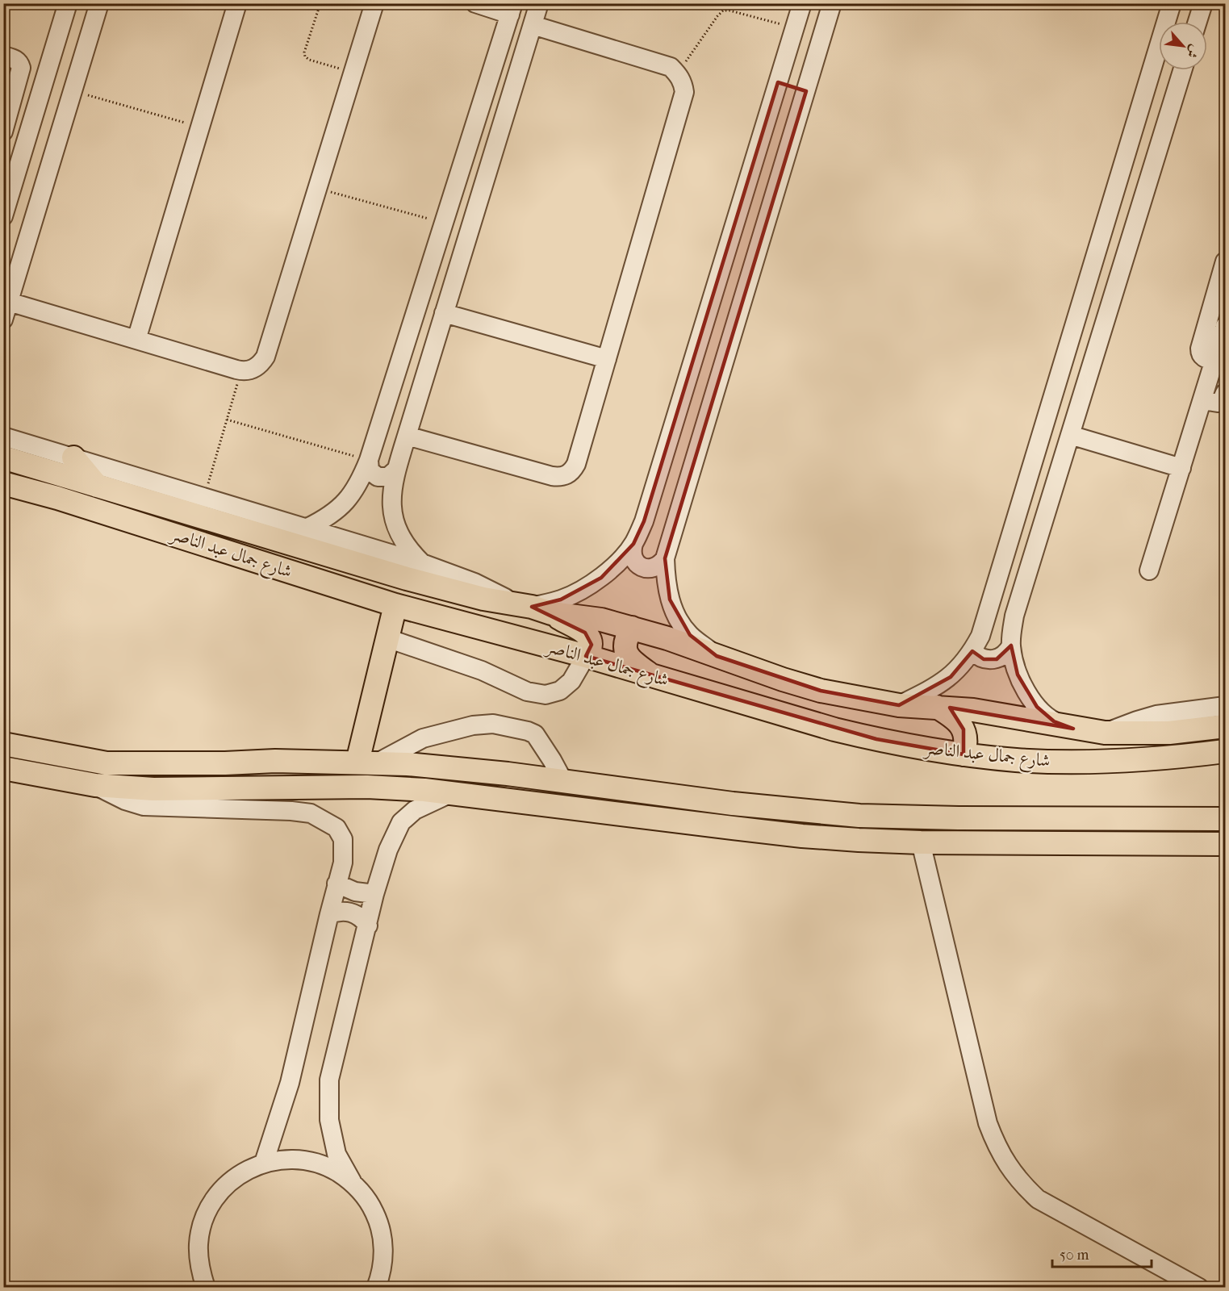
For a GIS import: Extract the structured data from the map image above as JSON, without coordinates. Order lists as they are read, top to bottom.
{
  "streets": {
    "main road": ["شارع جمال عبد الناصر"]
  },
  "scale_bar": "50 m",
  "north": "bottom right"
}
